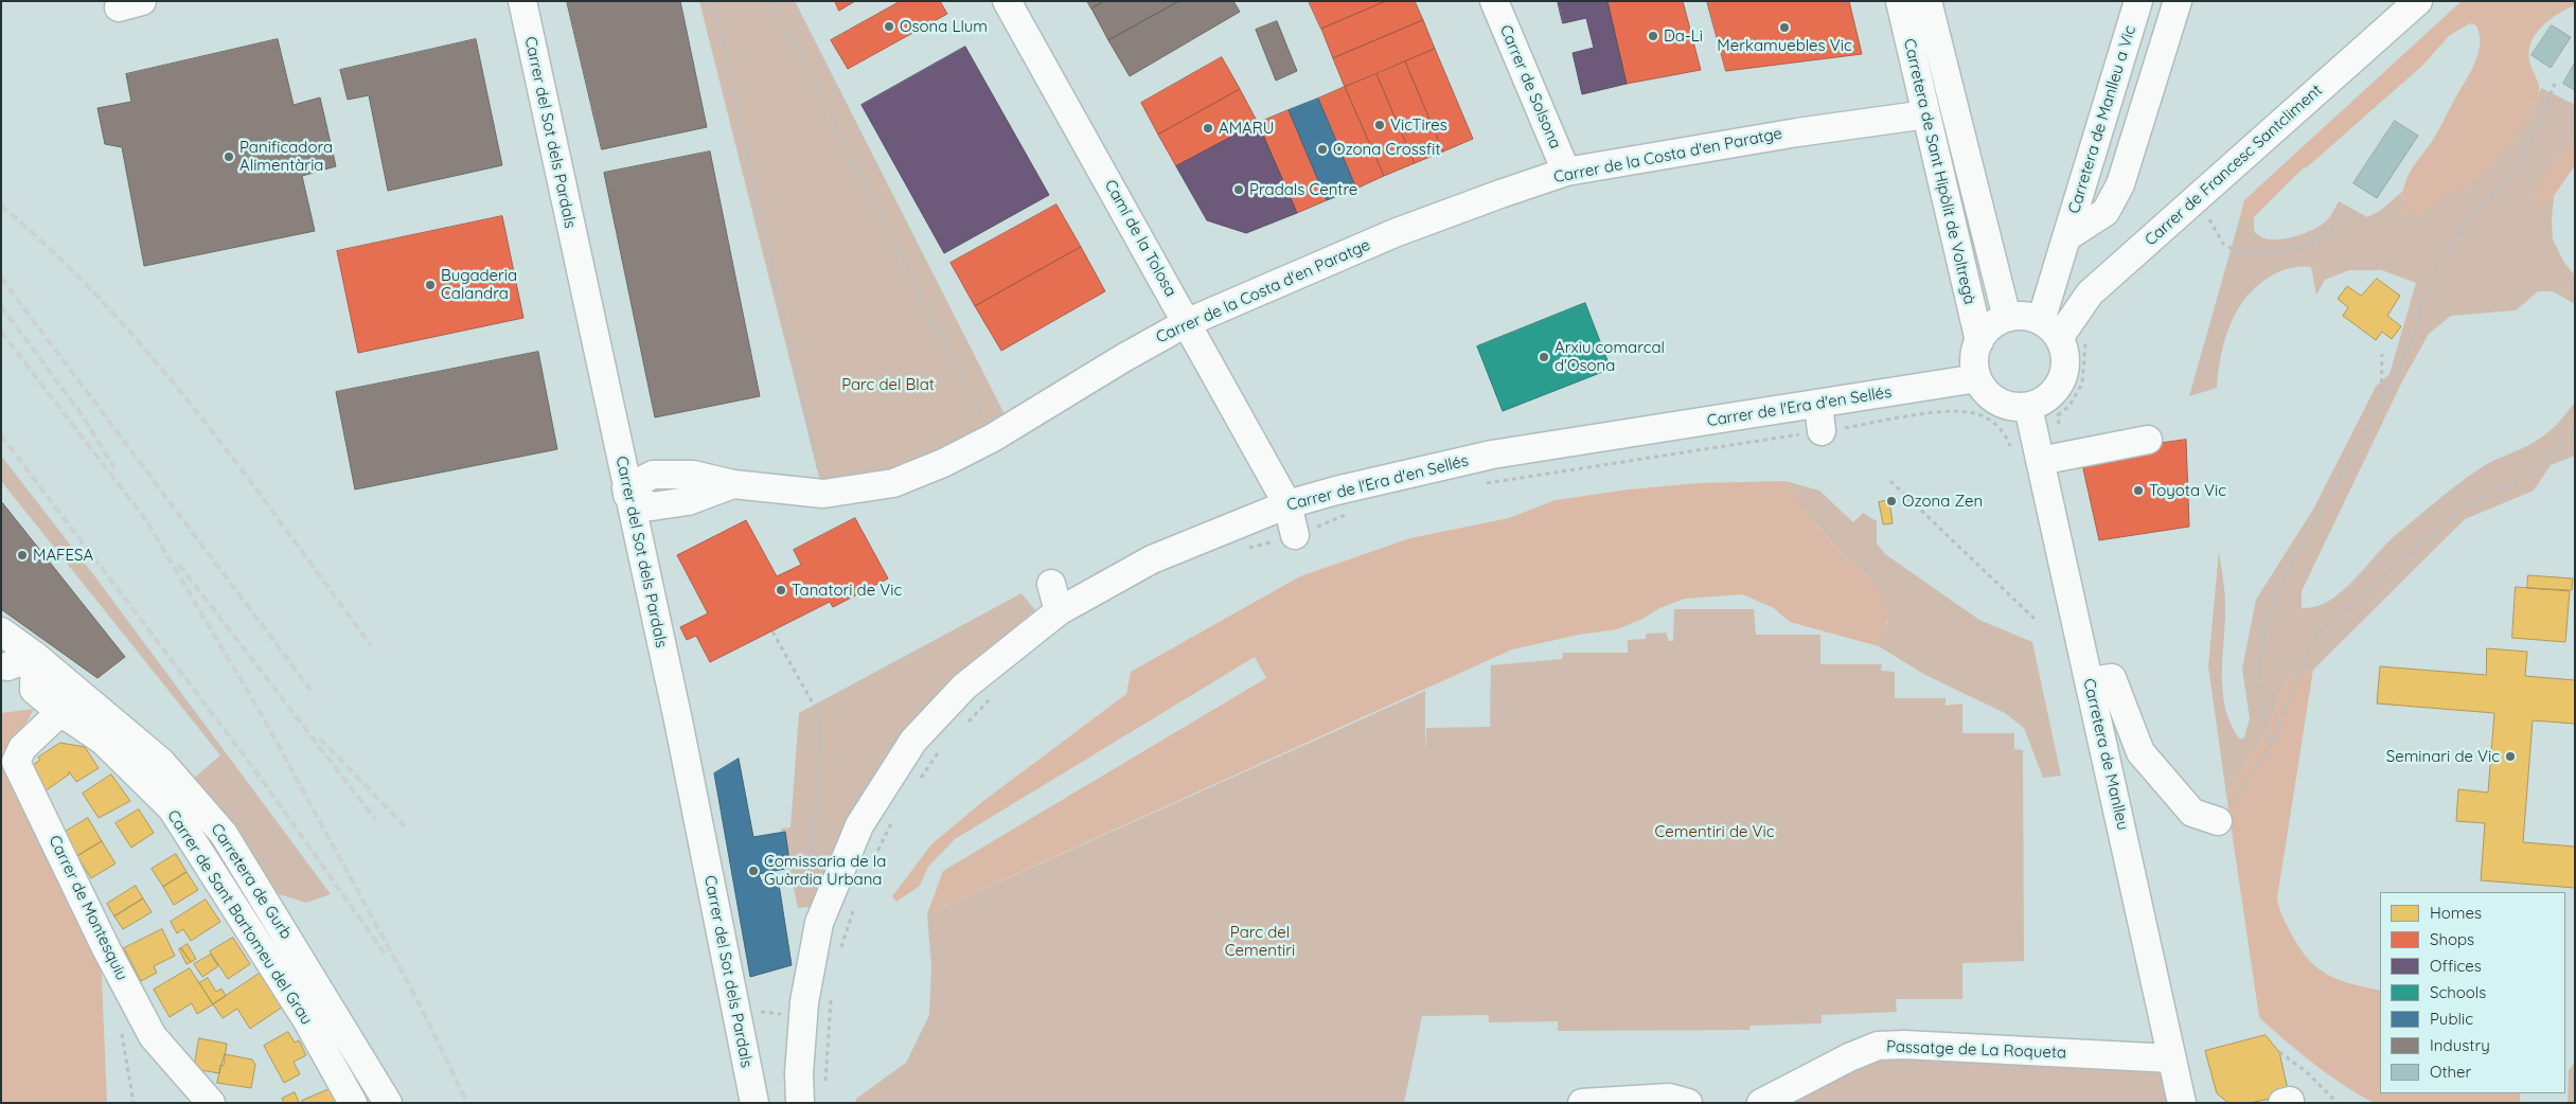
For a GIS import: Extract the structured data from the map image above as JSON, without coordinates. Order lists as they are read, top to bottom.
{
  "streets": {
    "street": [
      "Carrer de Solsona",
      "Carretera de Manlleu a Vic",
      "Carrer del Sot dels Pardals",
      "Carrer de la Costa d'en Paratge",
      "Carrer de Francesc Santcliment",
      "Carretera de Sant Hipòlit de Voltregà",
      "Camí de la Tolosa",
      "Carrer de l'Era d'en Sellés",
      "Carretera de Manlleu",
      "Carretera de Gurb",
      "Carrer de Montesquiu",
      "Carrer de Sant Bartomeu del Grau",
      "Passatge de La Roqueta"
    ]
  },
  "crossings": [
    ["Carrer de Solsona", "Carrer de la Costa d'en Paratge"],
    ["Carretera de Manlleu a Vic", "Carrer de Francesc Santcliment"],
    ["Carretera de Manlleu a Vic", "Carretera de Sant Hipòlit de Voltregà"],
    ["Carretera de Manlleu a Vic", "Carrer de l'Era d'en Sellés"],
    ["Carretera de Manlleu a Vic", "Carretera de Manlleu"],
    ["Carrer del Sot dels Pardals", "Carrer de la Costa d'en Paratge"],
    ["Carrer de la Costa d'en Paratge", "Carretera de Sant Hipòlit de Voltregà"],
    ["Carrer de la Costa d'en Paratge", "Camí de la Tolosa"],
    ["Carrer de Francesc Santcliment", "Carretera de Sant Hipòlit de Voltregà"],
    ["Carrer de Francesc Santcliment", "Carrer de l'Era d'en Sellés"],
    ["Carrer de Francesc Santcliment", "Carretera de Manlleu"],
    ["Carretera de Sant Hipòlit de Voltregà", "Carrer de l'Era d'en Sellés"],
    ["Carretera de Sant Hipòlit de Voltregà", "Carretera de Manlleu"],
    ["Camí de la Tolosa", "Carrer de l'Era d'en Sellés"],
    ["Carrer de l'Era d'en Sellés", "Carretera de Manlleu"],
    ["Carretera de Manlleu", "Passatge de La Roqueta"],
    ["Carretera de Gurb", "Carrer de Sant Bartomeu del Grau"],
    ["Carrer de Montesquiu", "Carrer de Sant Bartomeu del Grau"]
  ],
  "parks": ["Parc del Blat", "Cementiri de Vic", "Parc del Cementiri"],
  "places": [
    "Osona Llum",
    "Merkamuebles Vic",
    "Da-Li",
    "VicTires",
    "AMARU",
    "Ozona Crossfit",
    "Panificadora Alimentària",
    "Pradals Centre",
    "Bugaderia Calandra",
    "Arxiu comarcal d'Osona",
    "Toyota Vic",
    "Ozona Zen",
    "MAFESA",
    "Tanatori de Vic",
    "Seminari de Vic",
    "Comissaria de la Guàrdia Urbana"
  ],
  "legend": [
    "Homes",
    "Shops",
    "Offices",
    "Schools",
    "Public",
    "Industry",
    "Other"
  ]
}
